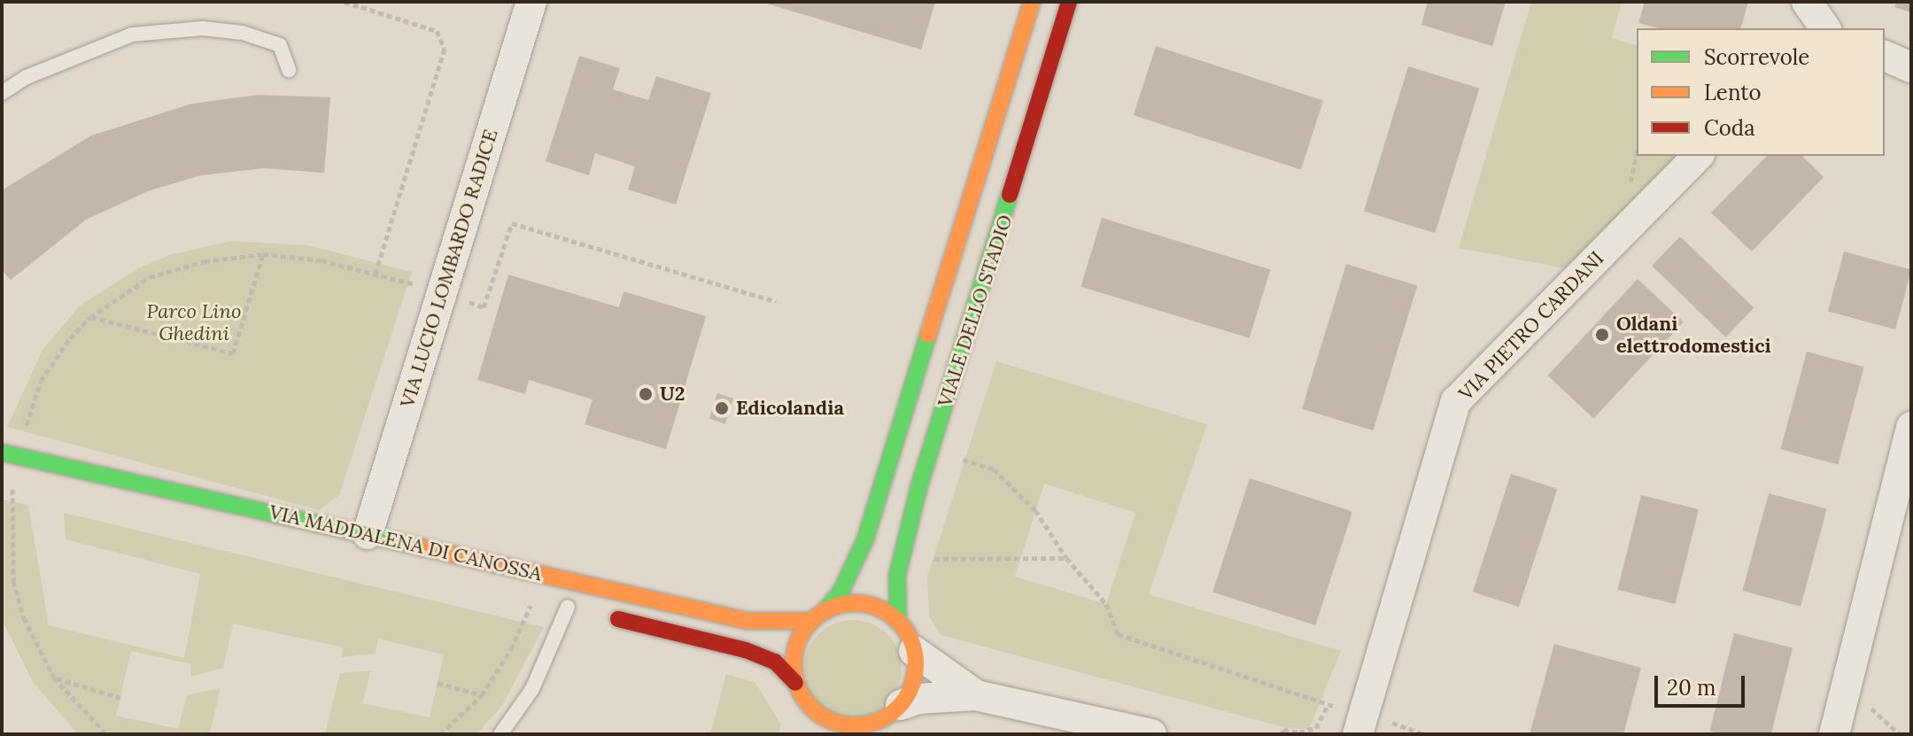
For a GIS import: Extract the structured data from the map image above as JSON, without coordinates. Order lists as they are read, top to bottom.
{
  "streets": {
    "street": [
      "VIA LUCIO LOMBARDO RADICE",
      "VIALE DELLO STADIO",
      "VIA PIETRO CARDANI",
      "VIA MADDALENA DI CANOSSA"
    ]
  },
  "crossings": [
    ["VIA LUCIO LOMBARDO RADICE", "VIA MADDALENA DI CANOSSA"],
    ["VIALE DELLO STADIO", "VIA MADDALENA DI CANOSSA"]
  ],
  "parks": ["Parco Lino Ghedini"],
  "places": ["Oldani elettrodomestici", "U2", "Edicolandia"],
  "legend": ["Scorrevole", "Lento", "Coda"],
  "scale_bar": "20 m"
}
